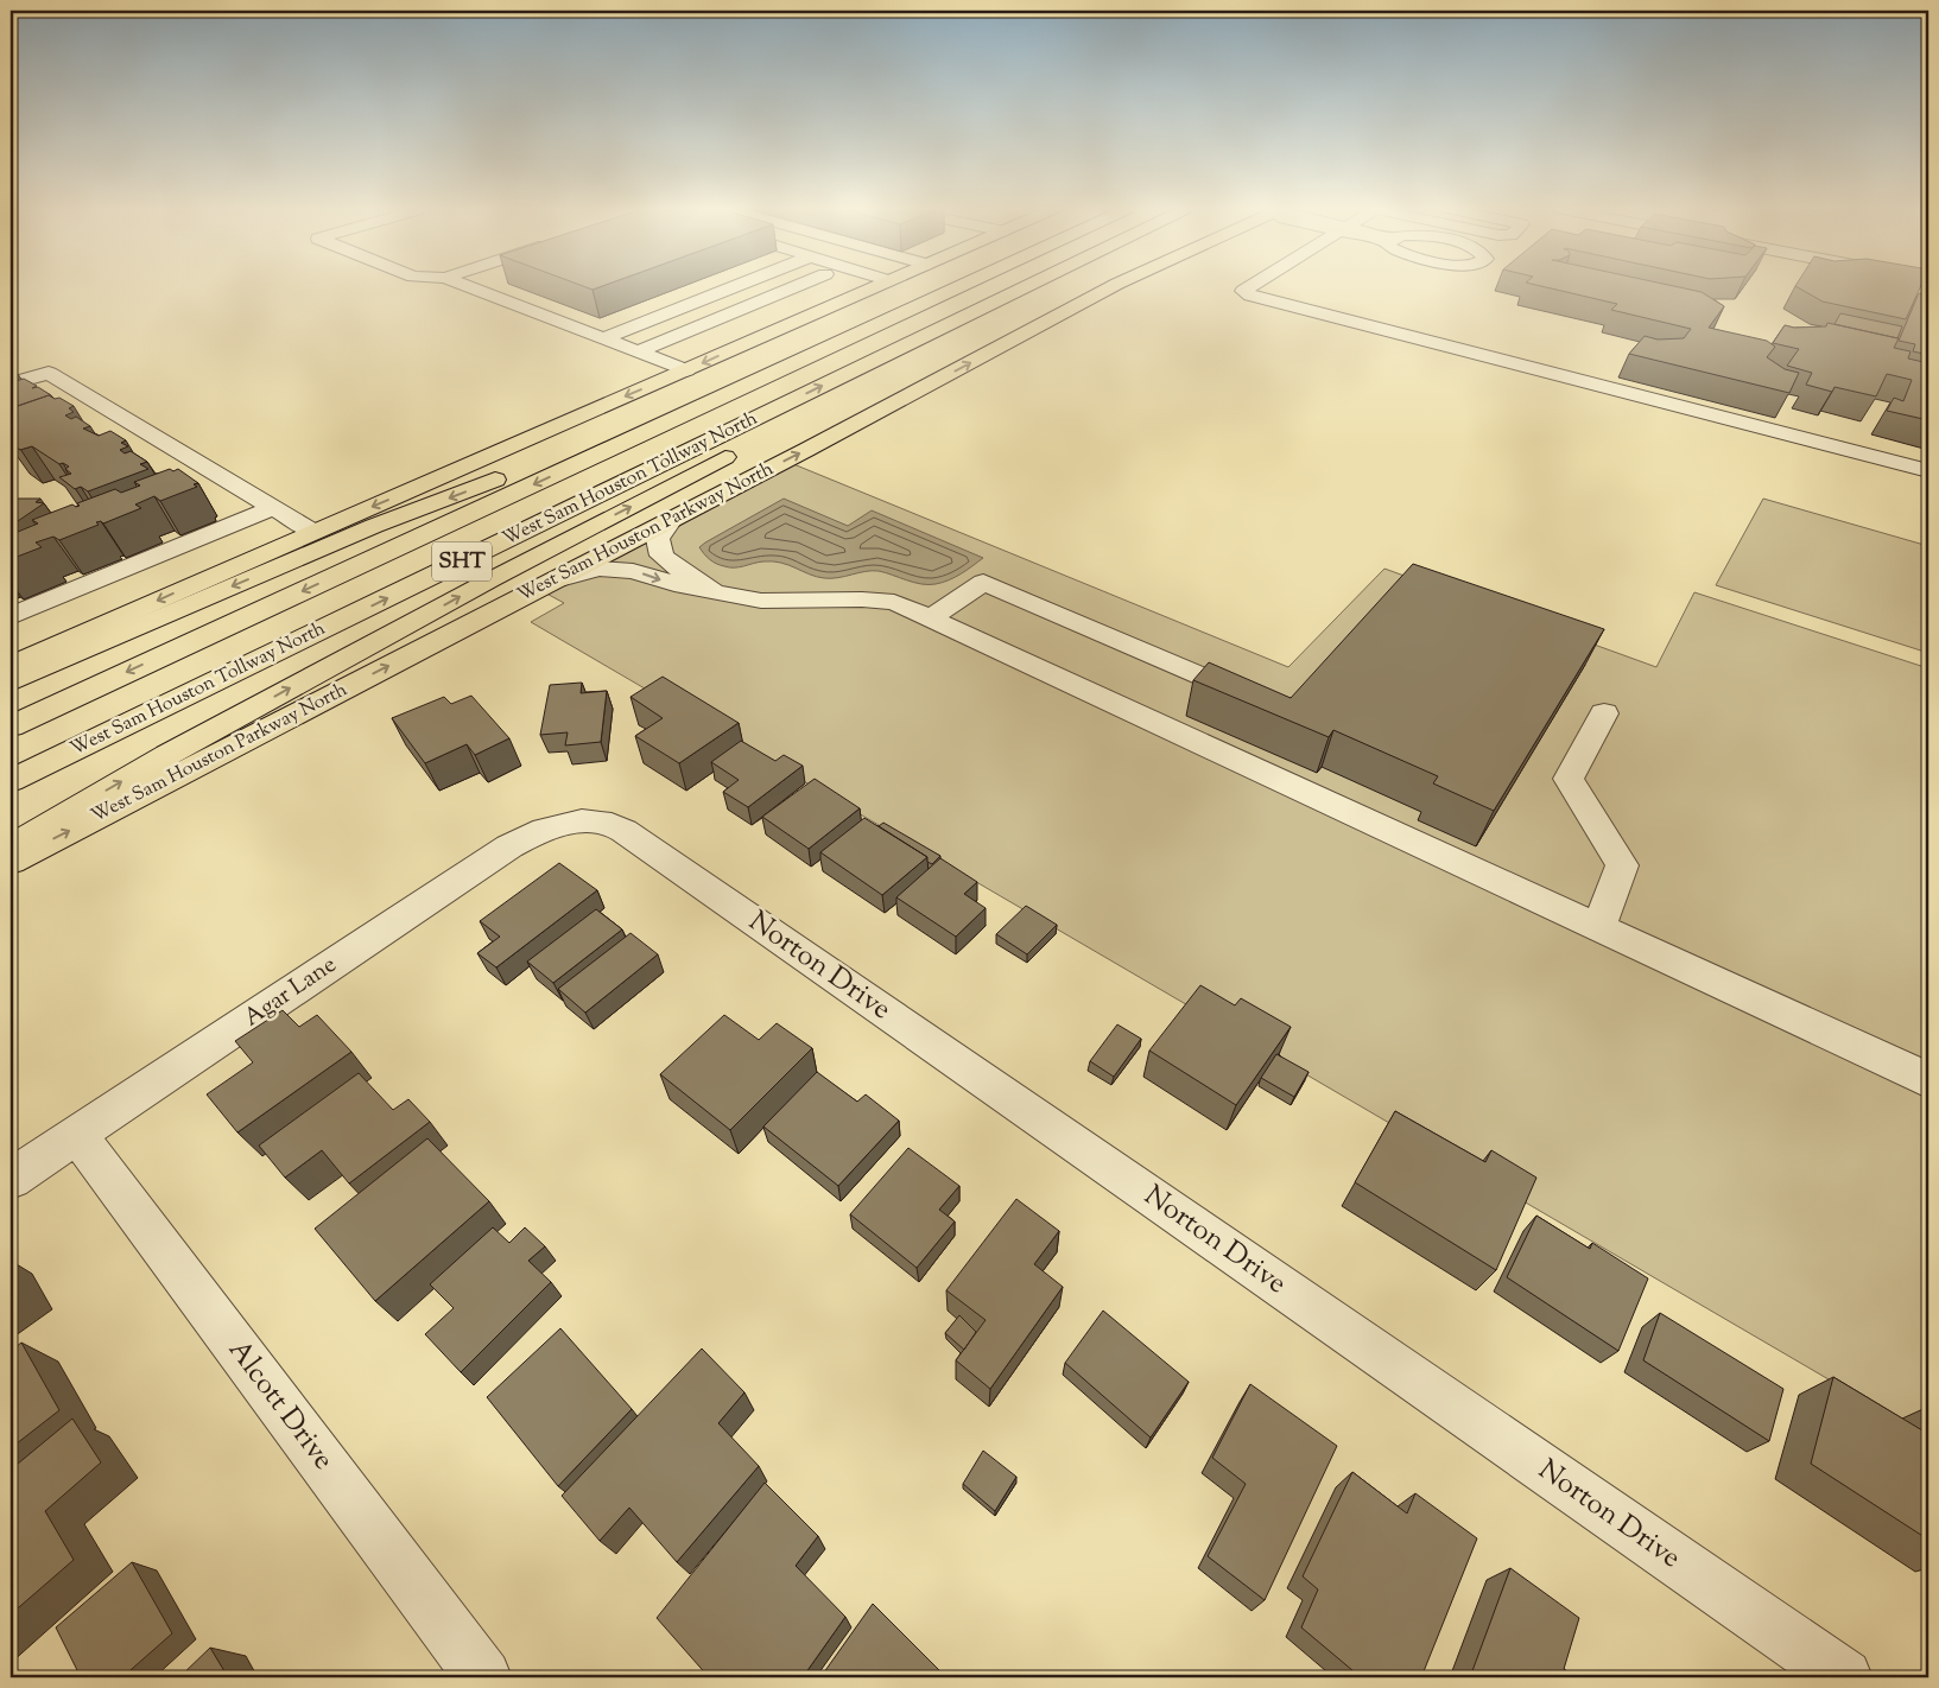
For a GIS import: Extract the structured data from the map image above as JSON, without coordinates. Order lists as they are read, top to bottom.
{
  "streets": {
    "main road": ["West Sam Houston Tollway North", "West Sam Houston Parkway North", "SHT"],
    "street": ["Norton Drive", "Agar Lane", "Alcott Drive"]
  },
  "crossings": [
    ["Norton Drive", "Agar Lane"],
    ["Agar Lane", "Alcott Drive"]
  ]
}
